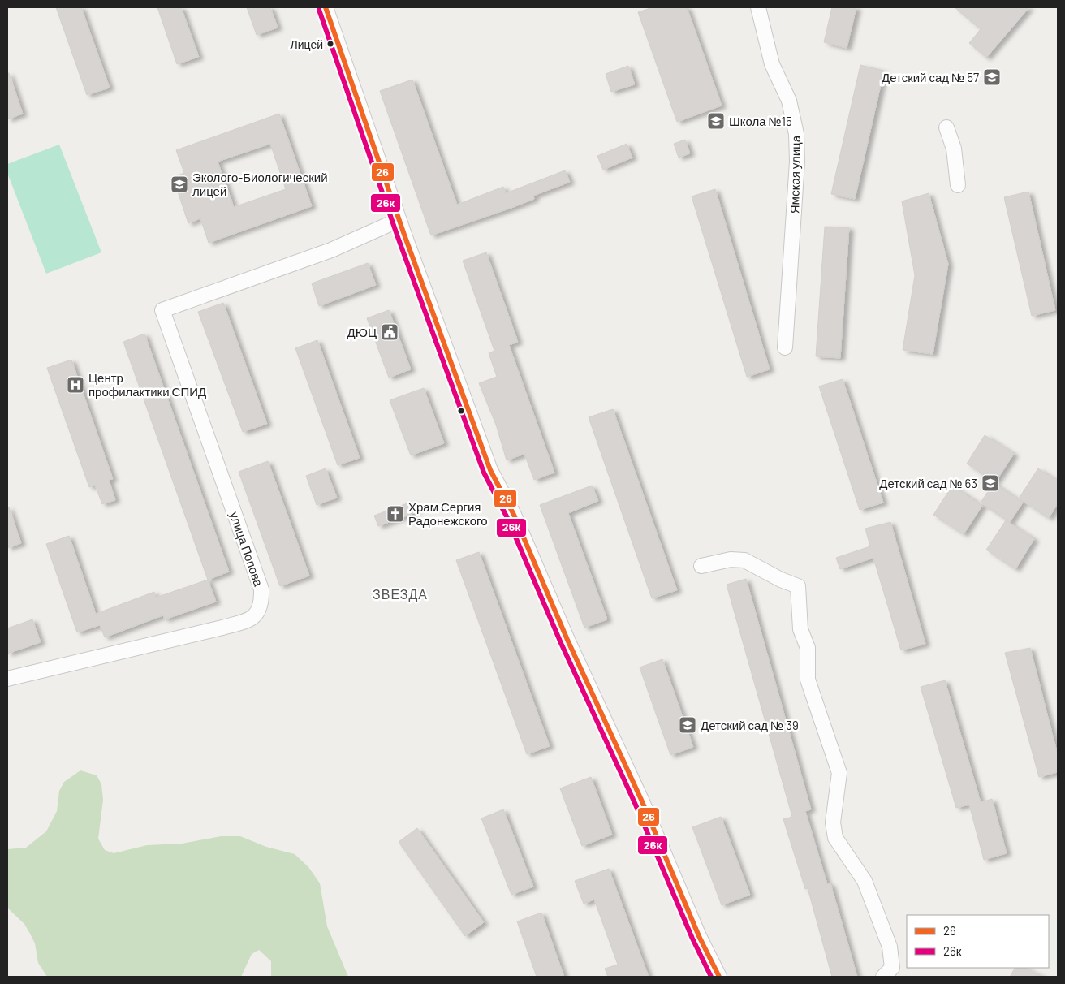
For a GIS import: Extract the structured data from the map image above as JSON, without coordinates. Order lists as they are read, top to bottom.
{
  "streets": {
    "street": ["Ямская улица", "улица Попова"]
  },
  "districts": ["ЗВЕЗДА"],
  "places": {
    "other": ["Лицей"],
    "school or university": [
      "Детский сад № 57",
      "Школа №15",
      "Эколого-Биологический лицей",
      "Детский сад № 63",
      "Детский сад № 39"
    ],
    "public building": ["ДЮЦ"],
    "hospital": ["Центр профилактики СПИД"],
    "church": ["Храм Сергия Радонежского"]
  },
  "lines": ["transit line 26", "transit line 26к"],
  "legend": ["26", "26к"]
}
